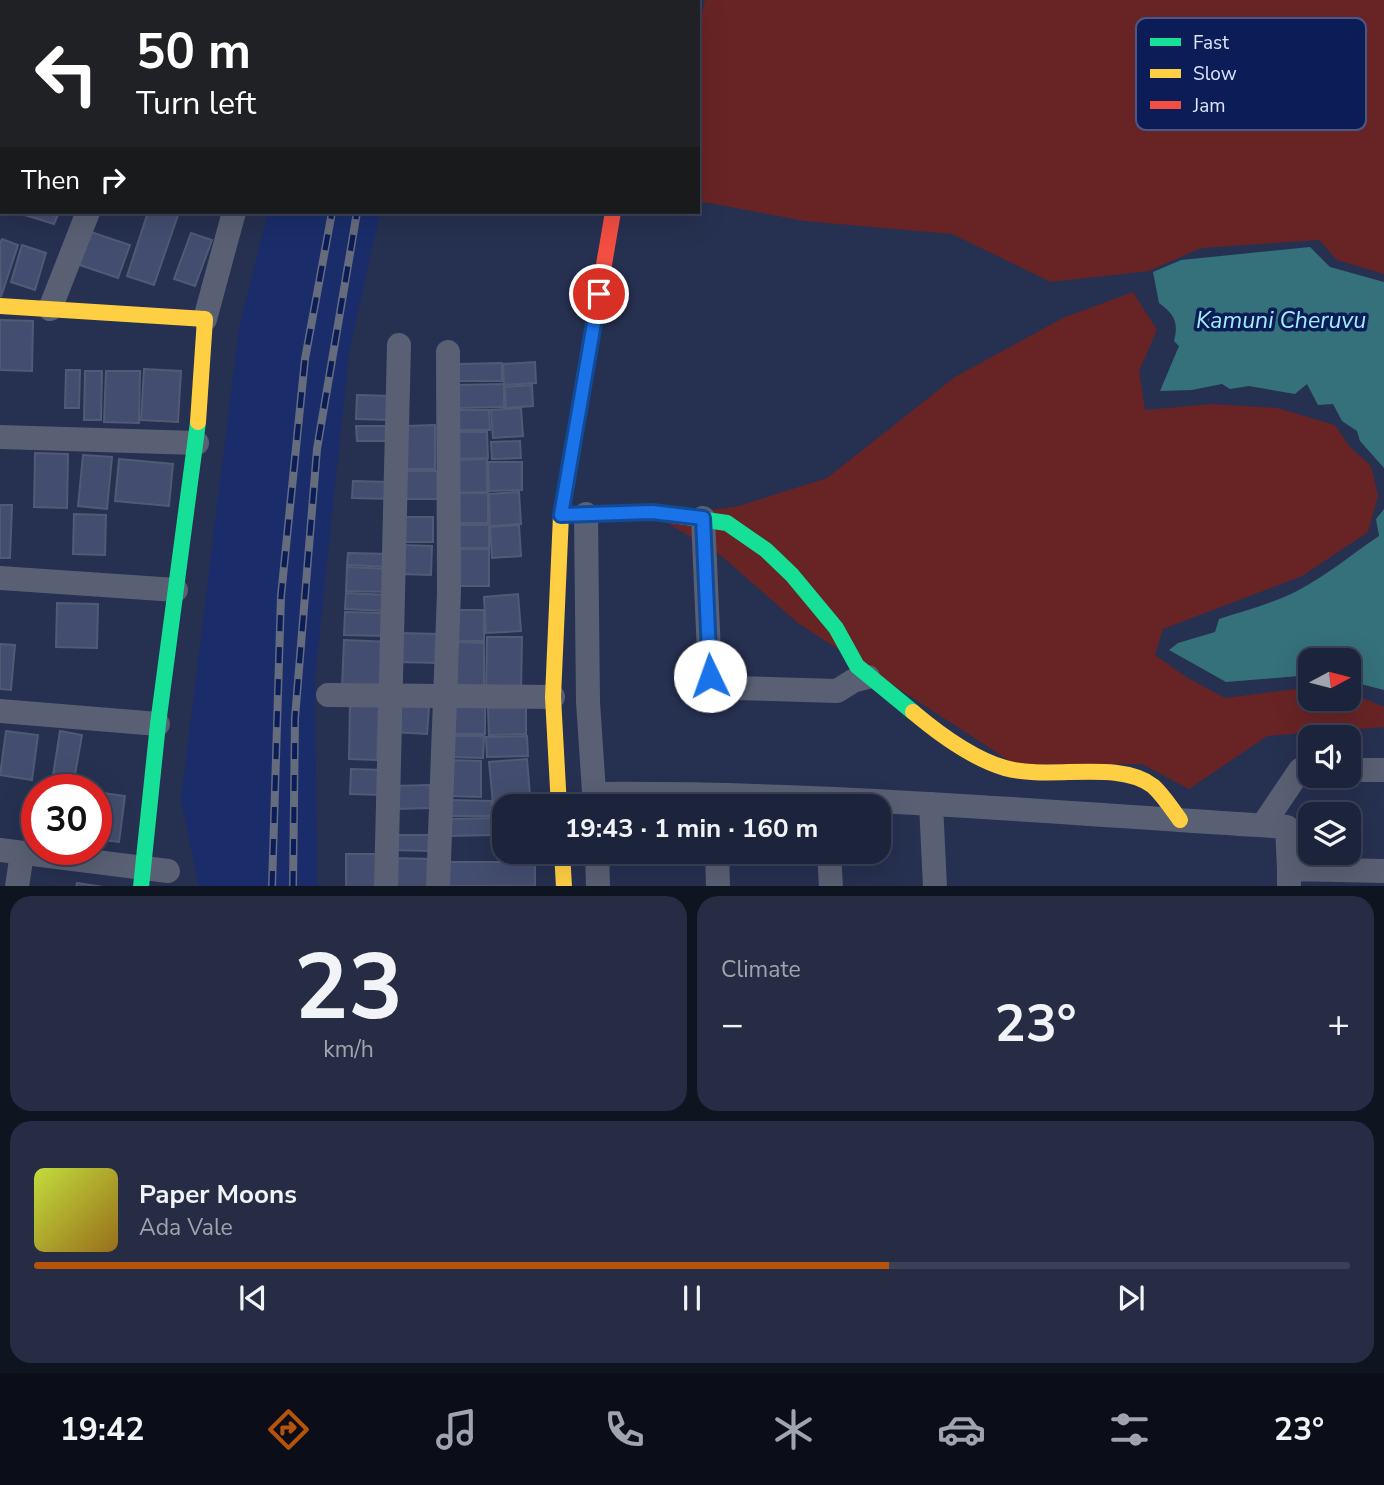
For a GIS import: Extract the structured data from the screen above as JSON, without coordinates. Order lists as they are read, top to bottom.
{
  "water": ["Kamuni Cheruvu"],
  "legend": ["Fast", "Slow", "Jam"],
  "north": "right",
  "page": {
    "turn": ["50 m", "Turn left"],
    "then": "Then",
    "limit": "30",
    "trip": "19:43 · 1 min · 160 m",
    "tile": [
      ["23", "km/h"],
      "Climate"
    ],
    "heat": ["−", "23°", "+"],
    "song": ["Paper Moons", "Ada Vale"],
    "tabs": ["19:42", "23°"]
  }
}
